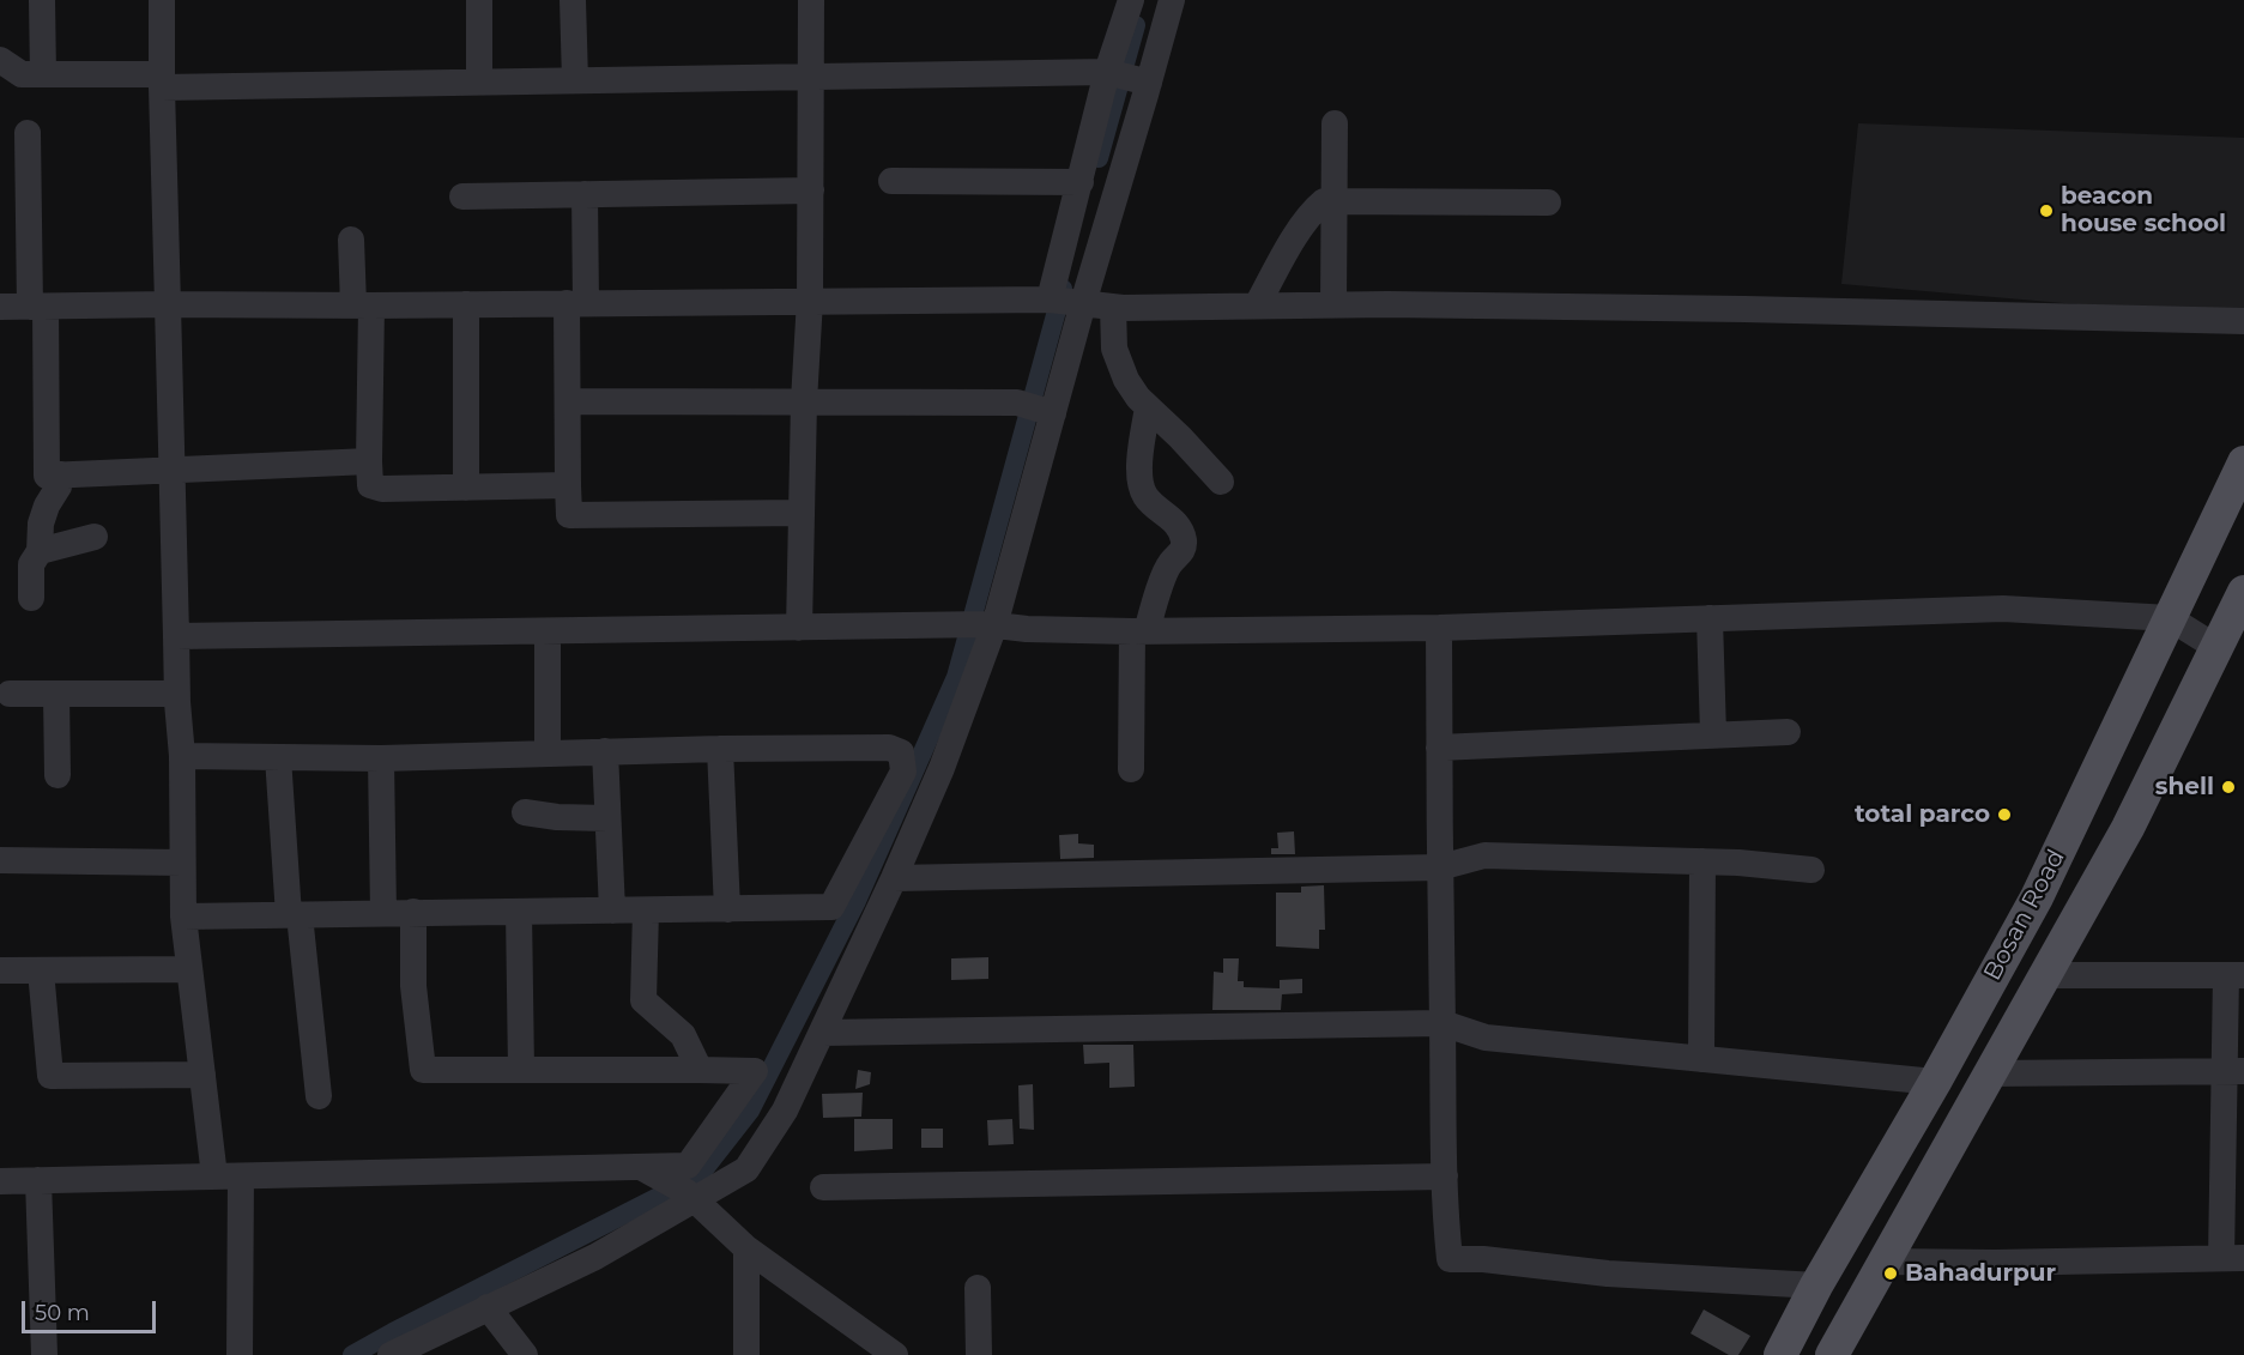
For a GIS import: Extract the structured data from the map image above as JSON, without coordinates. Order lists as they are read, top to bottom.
{
  "streets": {
    "main road": ["Bosan Road"]
  },
  "places": [
    "beacon house school",
    "shell",
    "total parco",
    "Bahadurpur"
  ],
  "scale_bar": "50 m"
}
